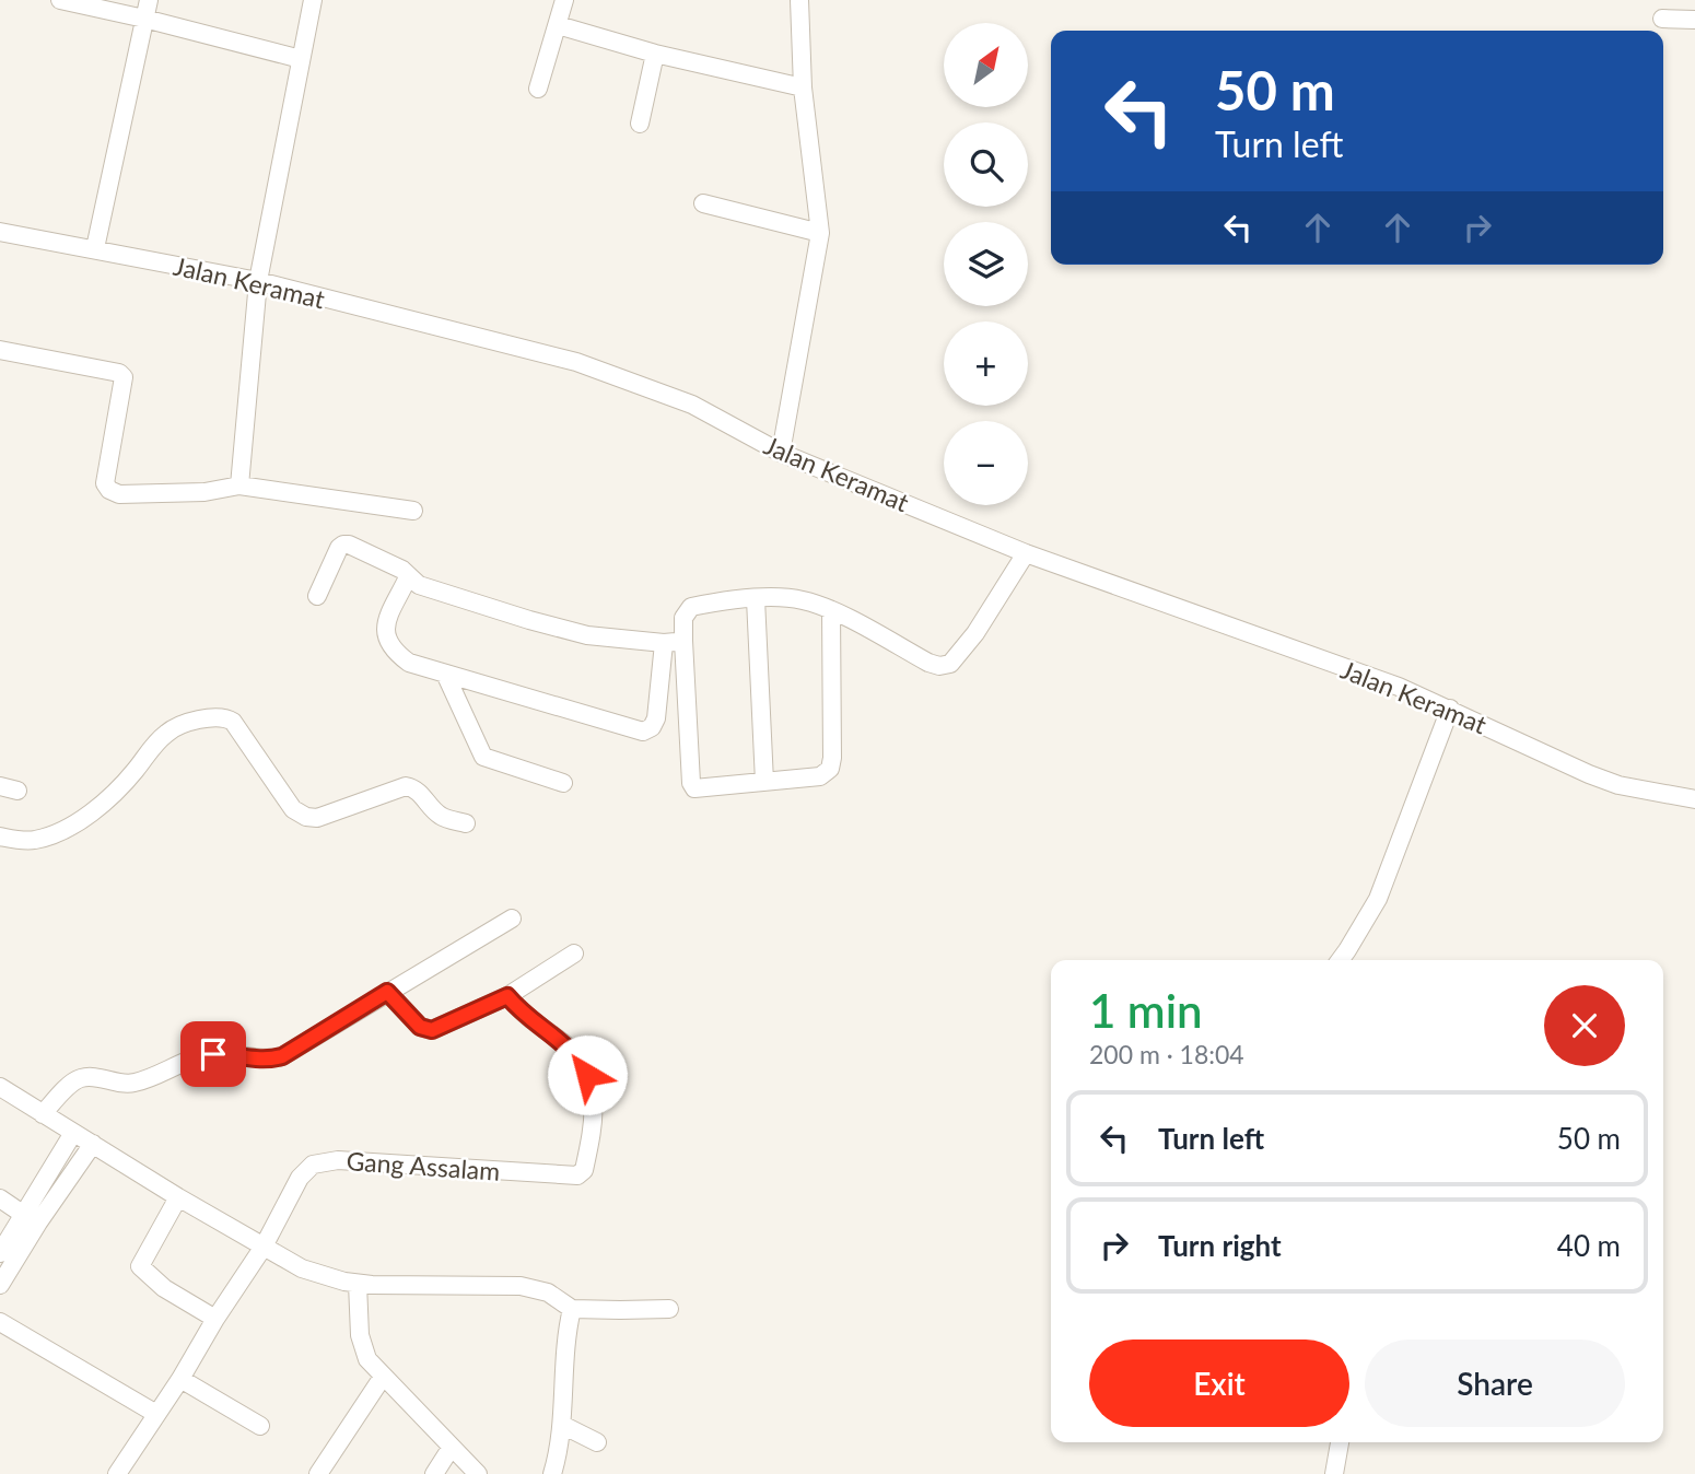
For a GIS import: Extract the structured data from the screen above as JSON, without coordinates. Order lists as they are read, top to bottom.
{
  "streets": {
    "street": ["Jalan Keramat", "Gang Assalam"]
  },
  "north": "top right",
  "page": {
    "map_buttons": ["+", "−"],
    "turn": ["50 m", "Turn left"],
    "heading": ["1 min", "200 m · 18:04"],
    "list": [
      {
        "name": "Turn left",
        "value": "50 m"
      },
      {
        "name": "Turn right",
        "value": "40 m"
      }
    ],
    "buttons": ["Exit", "Share"]
  }
}
